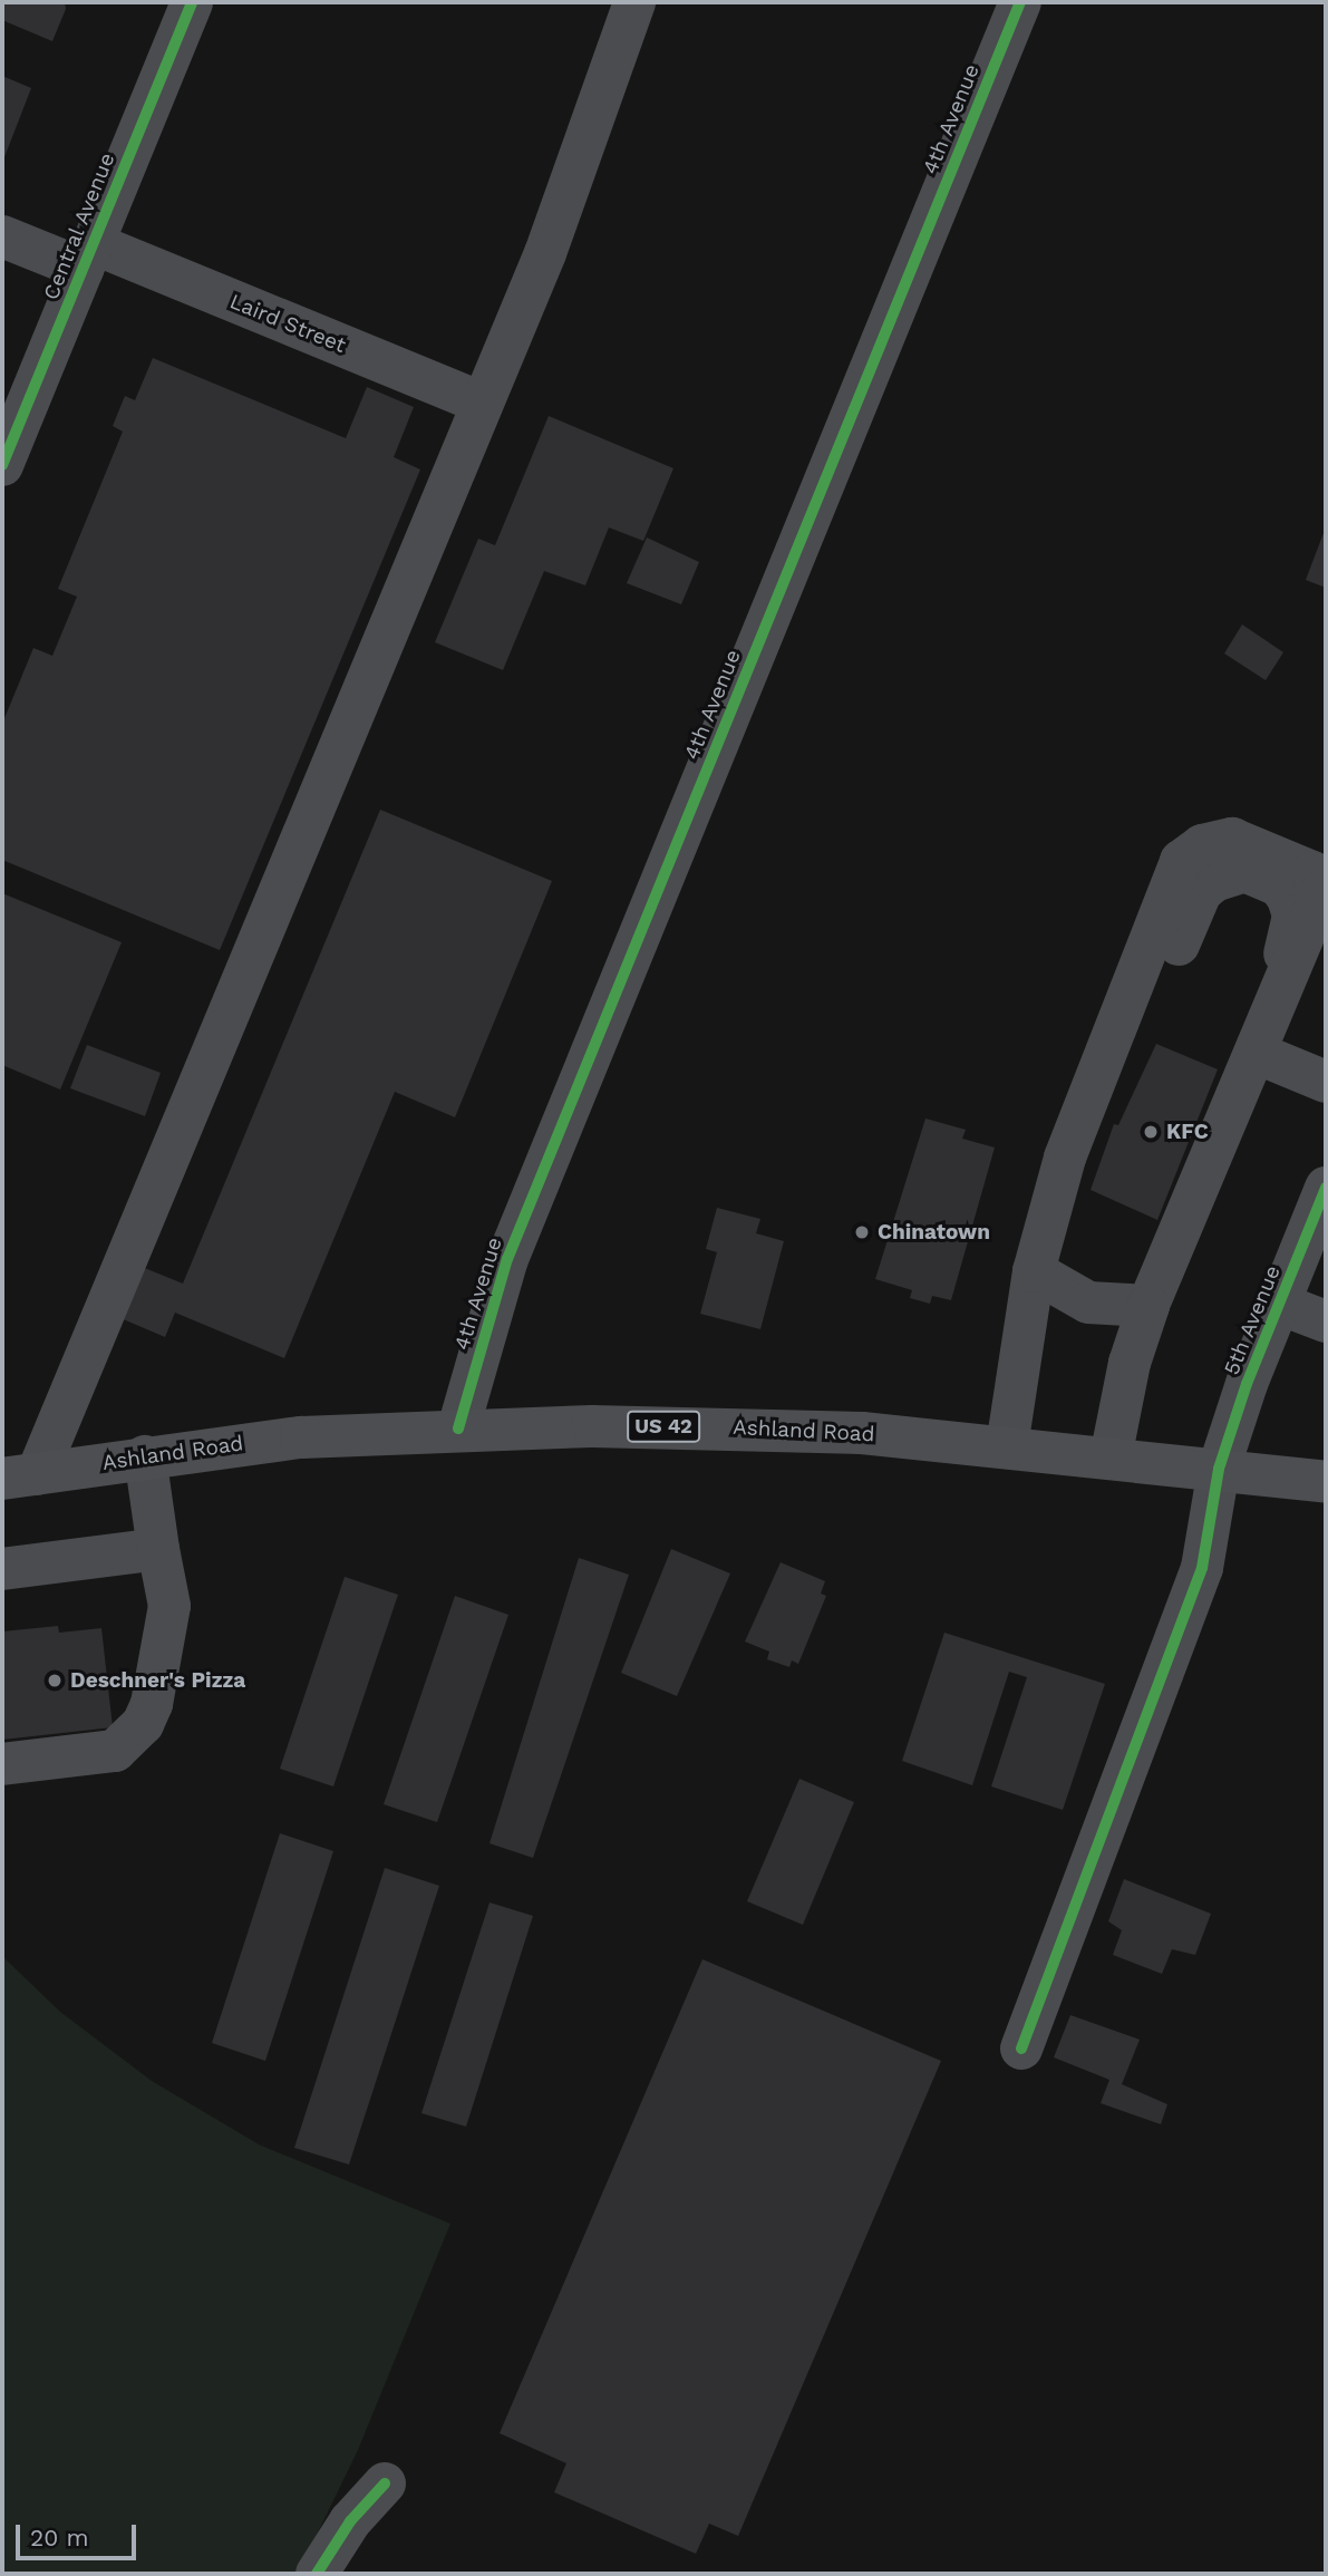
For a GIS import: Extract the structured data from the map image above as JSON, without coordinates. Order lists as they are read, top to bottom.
{
  "streets": {
    "main road": ["US 42", "Ashland Road"],
    "street": [
      "4th Avenue",
      "Central Avenue",
      "Laird Street",
      "5th Avenue"
    ]
  },
  "crossings": [
    ["4th Avenue", "Ashland Road"],
    ["Central Avenue", "Laird Street"],
    ["5th Avenue", "Ashland Road"]
  ],
  "places": ["KFC", "Chinatown", "Deschner's Pizza"],
  "scale_bar": "20 m"
}
